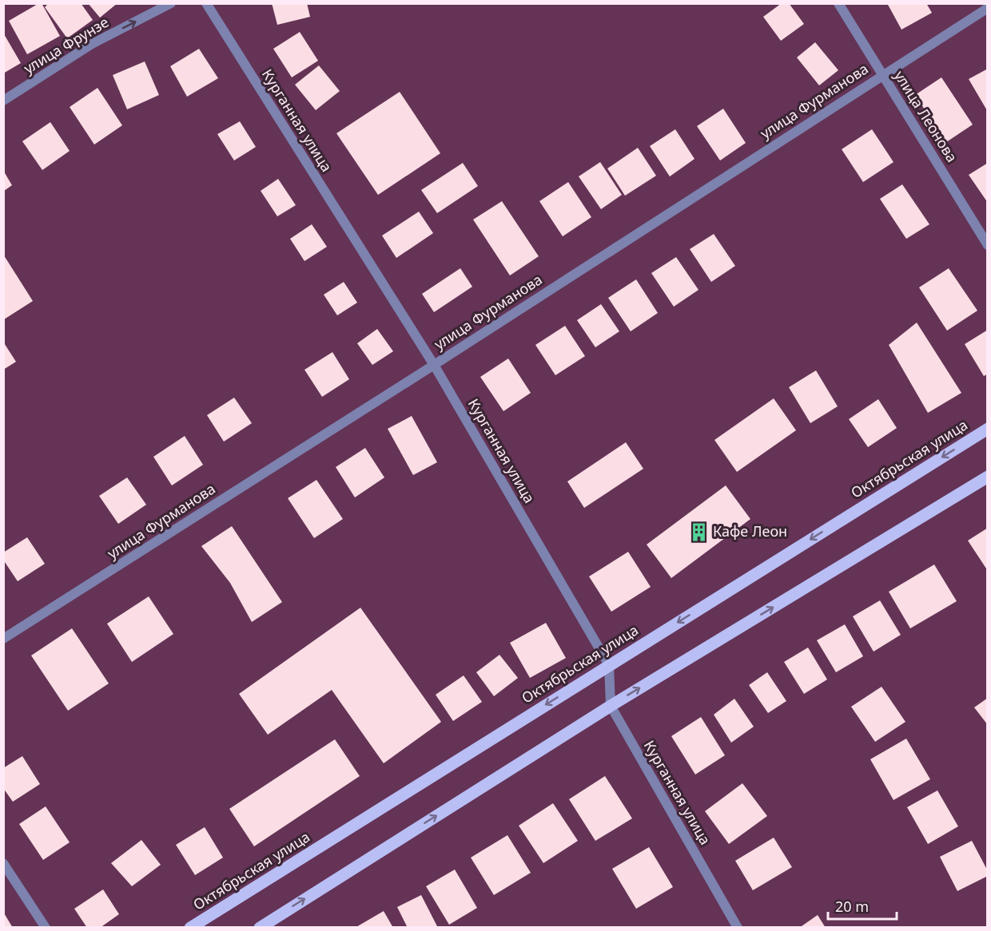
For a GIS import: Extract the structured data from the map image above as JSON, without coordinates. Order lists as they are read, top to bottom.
{
  "streets": {
    "main road": ["Октябрьская улица"],
    "street": [
      "улица Фрунзе",
      "улица Фурманова",
      "улица Леонова",
      "Курганная улица"
    ]
  },
  "crossings": [
    ["улица Фурманова", "улица Леонова"],
    ["улица Фурманова", "Курганная улица"],
    ["Курганная улица", "Октябрьская улица"]
  ],
  "one_way": ["улица Фрунзе"],
  "places": {
    "building": ["Кафе Леон"]
  },
  "scale_bar": "20 m"
}
